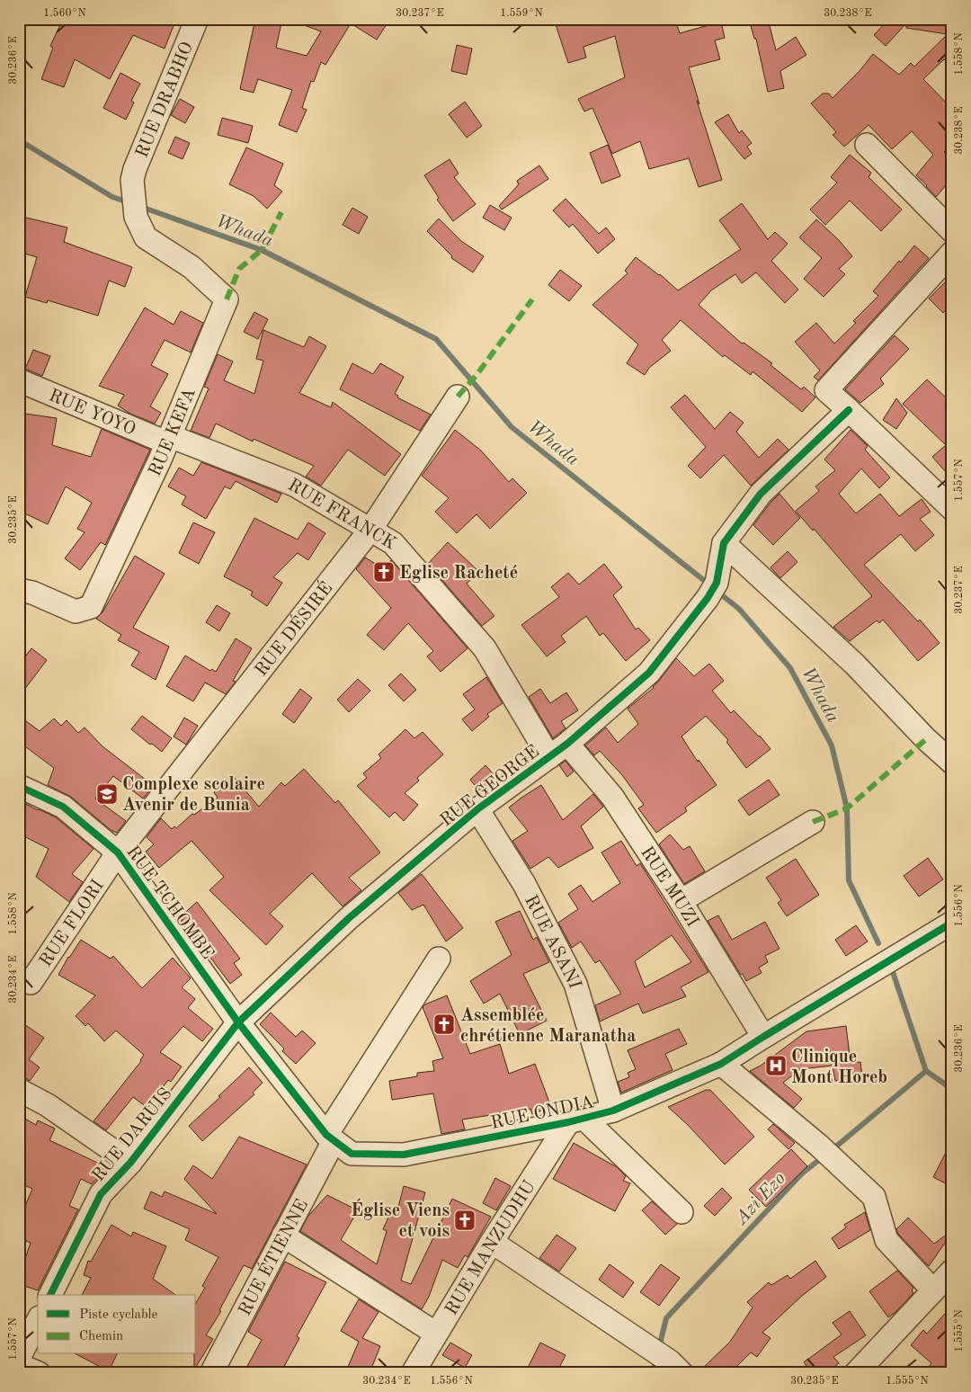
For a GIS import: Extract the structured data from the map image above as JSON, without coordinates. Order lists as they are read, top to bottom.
{
  "streets": {
    "street": [
      "RUE DRABHO",
      "RUE YOYO",
      "RUE KEFA",
      "RUE FRANCK",
      "RUE DÉSIRÉ",
      "RUE GEORGE",
      "RUE MUZI",
      "RUE TCHOMBE",
      "RUE FLORI",
      "RUE ASANI",
      "RUE ONDIA",
      "RUE DARUIS",
      "RUE MANZUDHU",
      "RUE ÉTIENNE"
    ]
  },
  "crossings": [
    ["RUE DRABHO", "RUE KEFA"],
    ["RUE YOYO", "RUE KEFA"],
    ["RUE YOYO", "RUE FRANCK"],
    ["RUE KEFA", "RUE FRANCK"],
    ["RUE FRANCK", "RUE DÉSIRÉ"],
    ["RUE FRANCK", "RUE GEORGE"],
    ["RUE DÉSIRÉ", "RUE TCHOMBE"],
    ["RUE DÉSIRÉ", "RUE FLORI"],
    ["RUE GEORGE", "RUE MUZI"],
    ["RUE GEORGE", "RUE TCHOMBE"],
    ["RUE GEORGE", "RUE ASANI"],
    ["RUE GEORGE", "RUE ONDIA"],
    ["RUE GEORGE", "RUE DARUIS"],
    ["RUE MUZI", "RUE ONDIA"],
    ["RUE TCHOMBE", "RUE FLORI"],
    ["RUE TCHOMBE", "RUE ONDIA"],
    ["RUE TCHOMBE", "RUE DARUIS"],
    ["RUE ASANI", "RUE ONDIA"],
    ["RUE ONDIA", "RUE DARUIS"],
    ["RUE ONDIA", "RUE MANZUDHU"],
    ["RUE ONDIA", "RUE ÉTIENNE"]
  ],
  "water": ["Whada", "Azi Ezo"],
  "places": {
    "church": ["Eglise Racheté", "Assemblée chrétienne Maranatha", "Église Viens et vois"],
    "school or university": ["Complexe scolaire Avenir de Bunia"],
    "hospital": ["Clinique Mont Horeb"]
  },
  "legend": ["Piste cyclable", "Chemin"],
  "coordinates": [
    "1.560°N",
    "30.237°E",
    "1.559°N",
    "30.238°E",
    "1.558°N",
    "30.236°E",
    "1.557°N",
    "30.235°E",
    "1.556°N",
    "30.234°E",
    "1.555°N"
  ]
}
